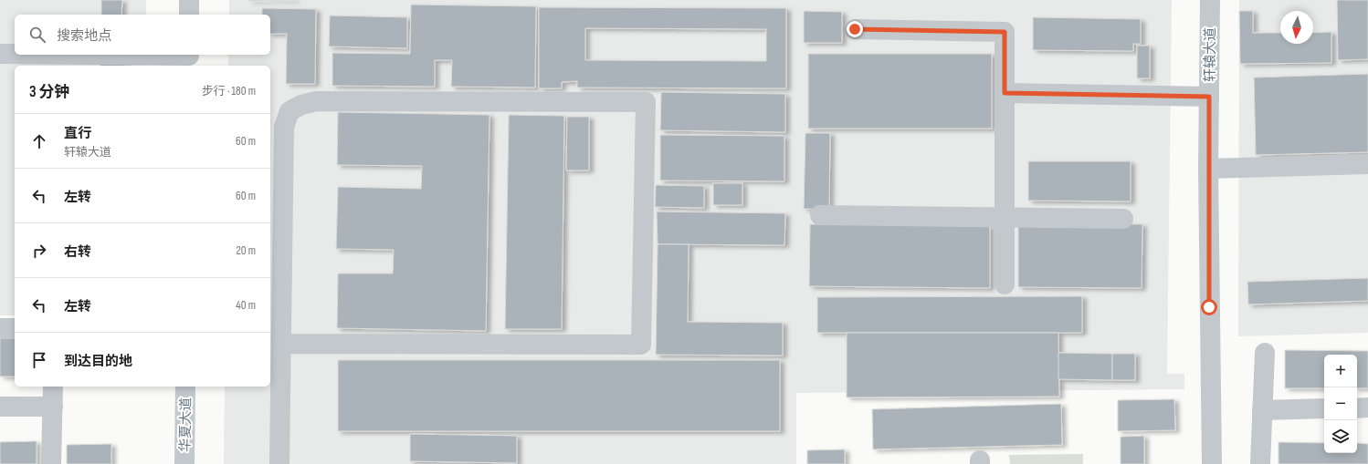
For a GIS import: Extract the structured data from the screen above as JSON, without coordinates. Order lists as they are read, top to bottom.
{
  "streets": {
    "street": ["轩辕大道", "华夏大道"]
  },
  "north": "bottom",
  "page": {
    "search": "搜索地点",
    "heading": ["3 分钟", "步行 · 180 m"],
    "list": [
      ["直行", "轩辕大道", "60 m"],
      ["左转", "60 m"],
      ["右转", "20 m"],
      ["左转", "40 m"],
      "到达目的地"
    ],
    "map_buttons": ["+", "−"]
  }
}
